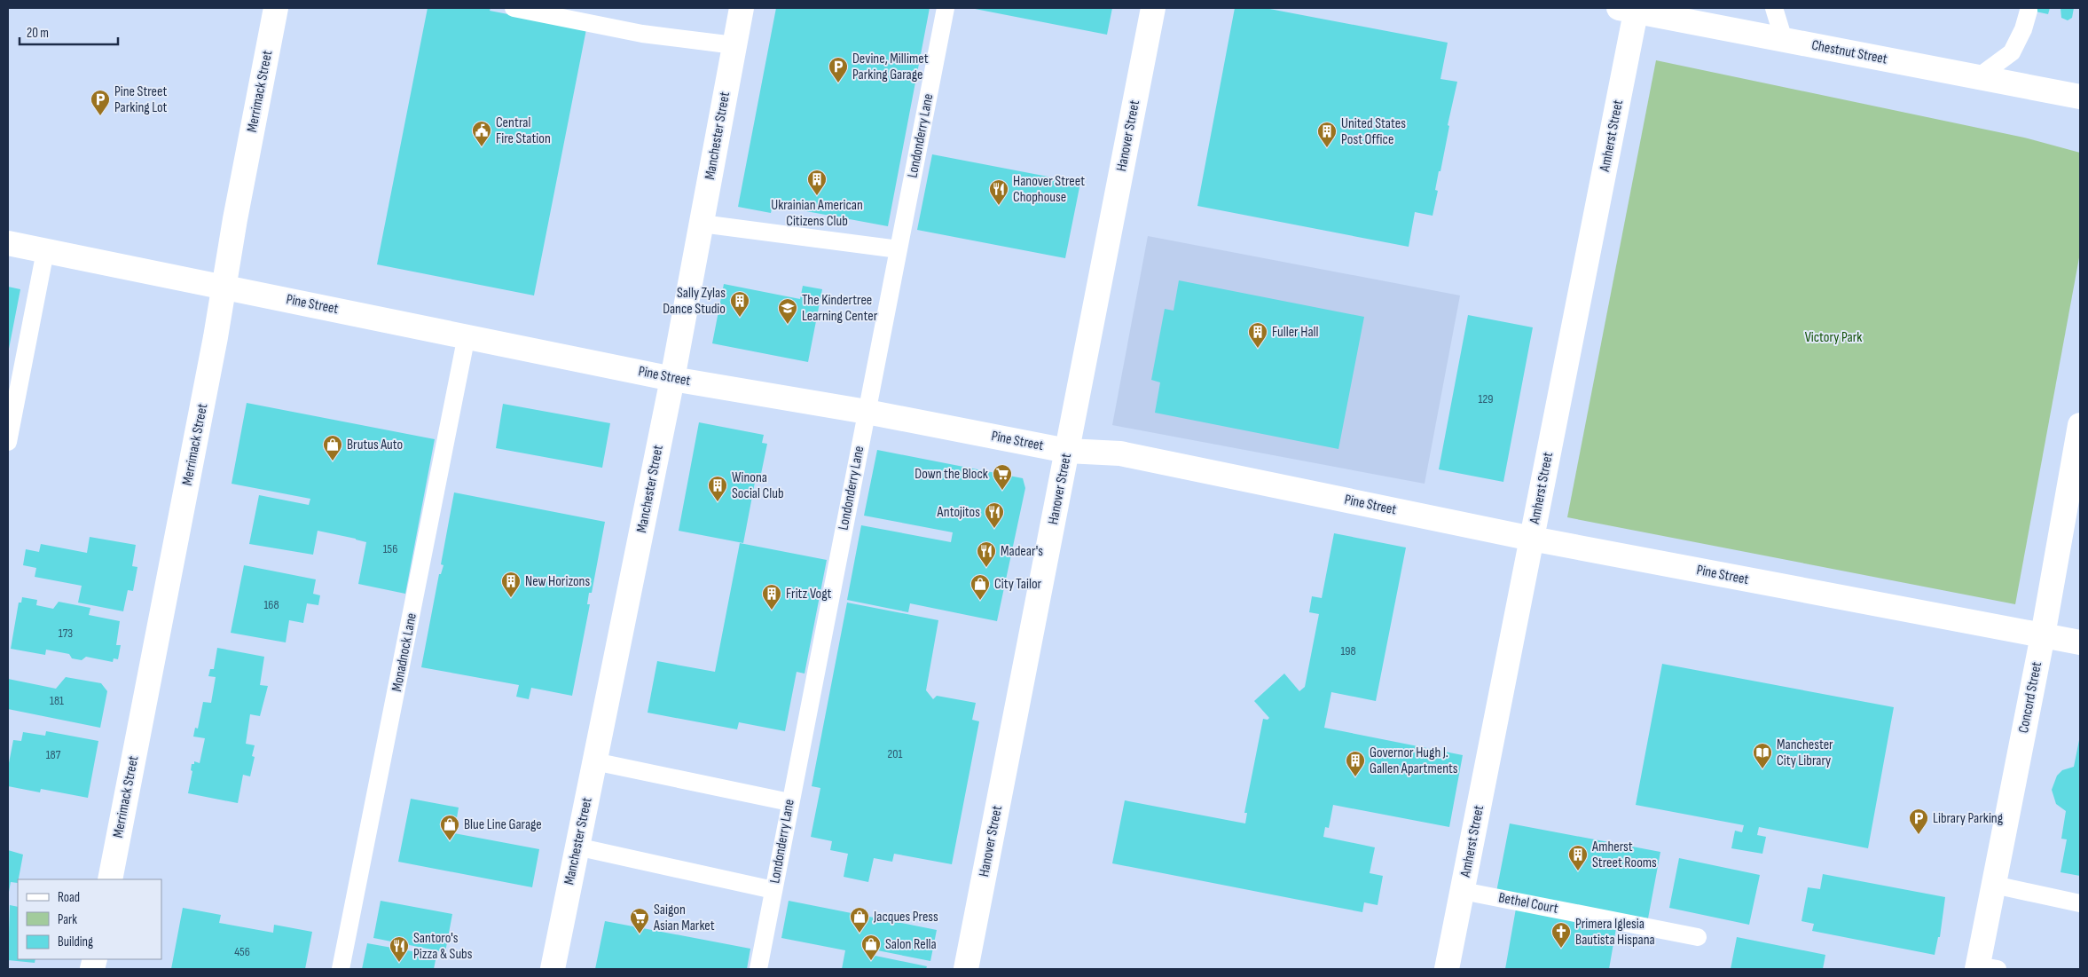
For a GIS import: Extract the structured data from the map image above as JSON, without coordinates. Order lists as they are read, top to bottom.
{
  "streets": {
    "street": [
      "Chestnut Street",
      "Merrimack Street",
      "Manchester Street",
      "Hanover Street",
      "Amherst Street",
      "Pine Street",
      "Concord Street"
    ],
    "lane": ["Londonderry Lane", "Monadnock Lane", "Bethel Court"]
  },
  "crossings": [
    ["Chestnut Street", "Amherst Street"],
    ["Merrimack Street", "Pine Street"],
    ["Manchester Street", "Pine Street"],
    ["Londonderry Lane", "Pine Street"],
    ["Hanover Street", "Pine Street"],
    ["Amherst Street", "Pine Street"],
    ["Amherst Street", "Bethel Court"],
    ["Pine Street", "Monadnock Lane"],
    ["Pine Street", "Concord Street"]
  ],
  "parks": ["Victory Park"],
  "places": {
    "parking": ["Devine, Millimet Parking Garage", "Pine Street Parking Lot", "Library Parking"],
    "public building": ["Central Fire Station"],
    "building": [
      "United States Post Office",
      "Ukrainian American Citizens Club",
      "Sally Zylas Dance Studio",
      "Fuller Hall",
      "Winona Social Club",
      "New Horizons",
      "Fritz Vogt",
      "Governor Hugh J. Gallen Apartments",
      "Amherst Street Rooms"
    ],
    "restaurant": [
      "Hanover Street Chophouse",
      "Antojitos",
      "Madear's",
      "Santoro's Pizza & Subs"
    ],
    "school or university": ["The Kindertree Learning Center"],
    "shop": [
      "Brutus Auto",
      "City Tailor",
      "Blue Line Garage",
      "Jacques Press",
      "Salon Rella"
    ],
    "supermarket": ["Down the Block", "Saigon Asian Market"],
    "library": ["Manchester City Library"],
    "church": ["Primera Iglesia Bautista Hispana"]
  },
  "house_numbers": [
    "129",
    "156",
    "168",
    "173",
    "198",
    "181",
    "201",
    "187",
    "456"
  ],
  "legend": ["Road", "Park", "Building"],
  "scale_bar": "20 m"
}
